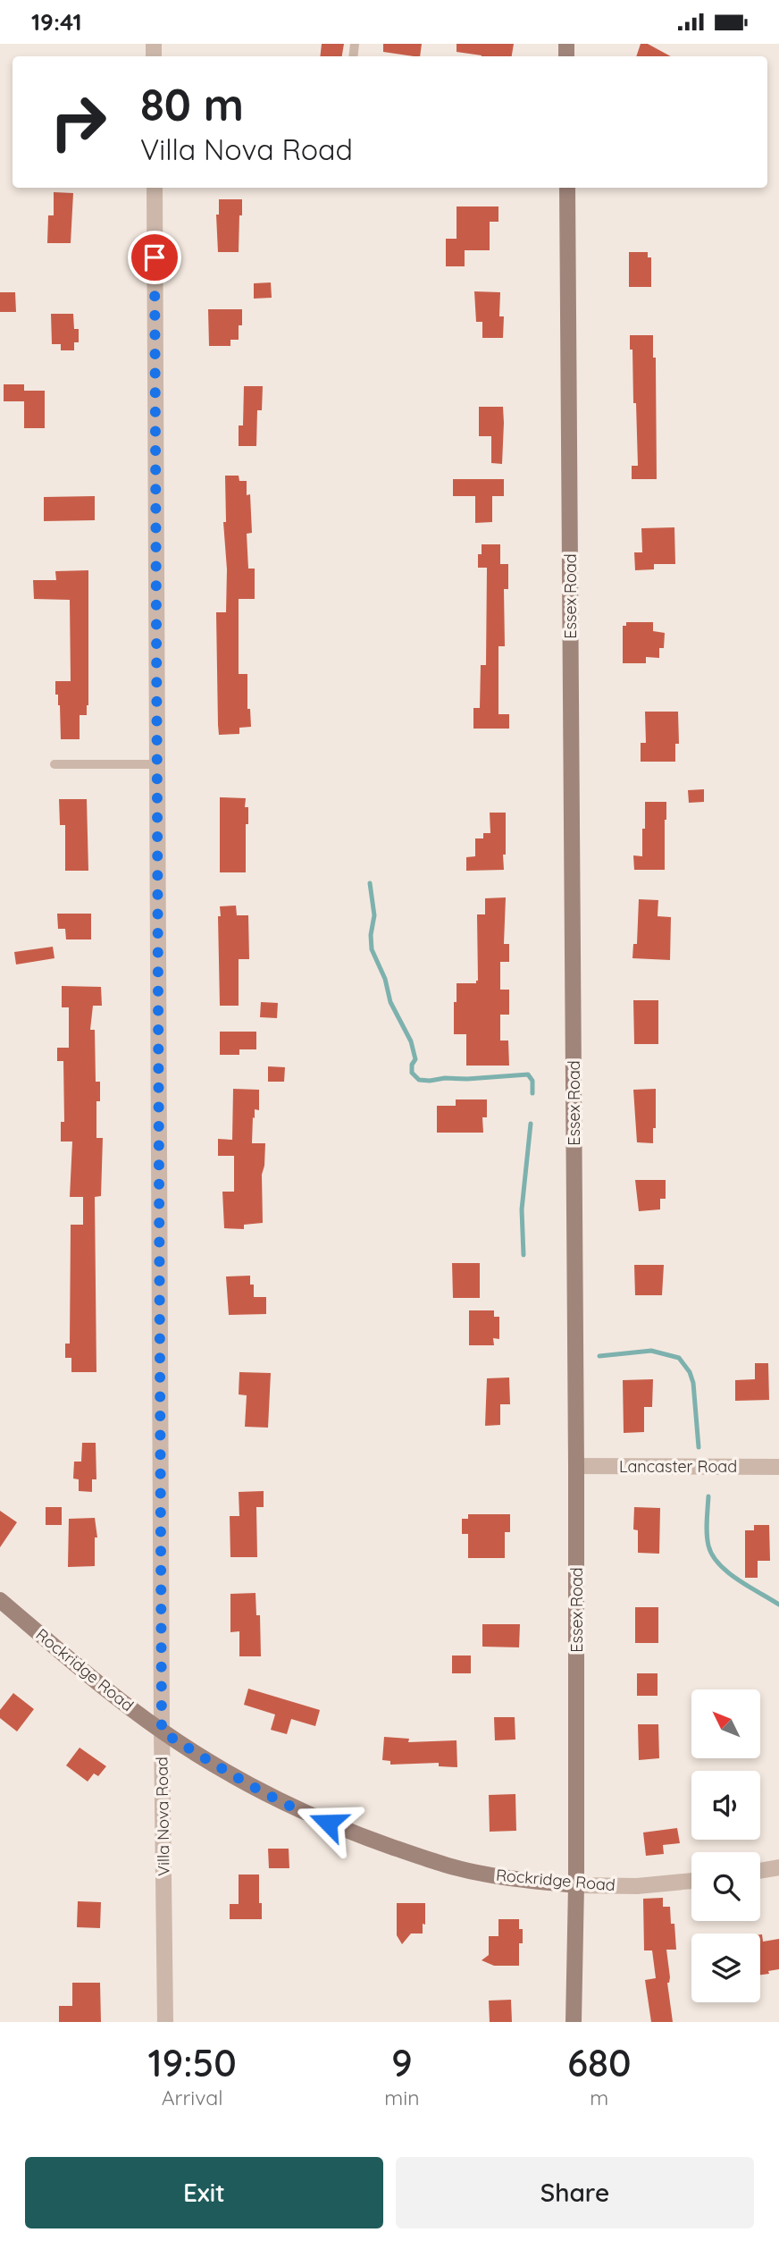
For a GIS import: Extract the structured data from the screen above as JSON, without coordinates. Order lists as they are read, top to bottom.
{
  "streets": {
    "street": [
      "Essex Road",
      "Lancaster Road",
      "Rockridge Road",
      "Villa Nova Road"
    ]
  },
  "crossings": [
    ["Essex Road", "Lancaster Road"],
    ["Essex Road", "Rockridge Road"],
    ["Rockridge Road", "Villa Nova Road"]
  ],
  "north": "top left",
  "page": {
    "status": "19:41",
    "turn": ["80 m", "Villa Nova Road"],
    "eta": [
      "19:50",
      "Arrival",
      "9",
      "min",
      "680",
      "m"
    ],
    "buttons": ["Exit", "Share"]
  }
}
